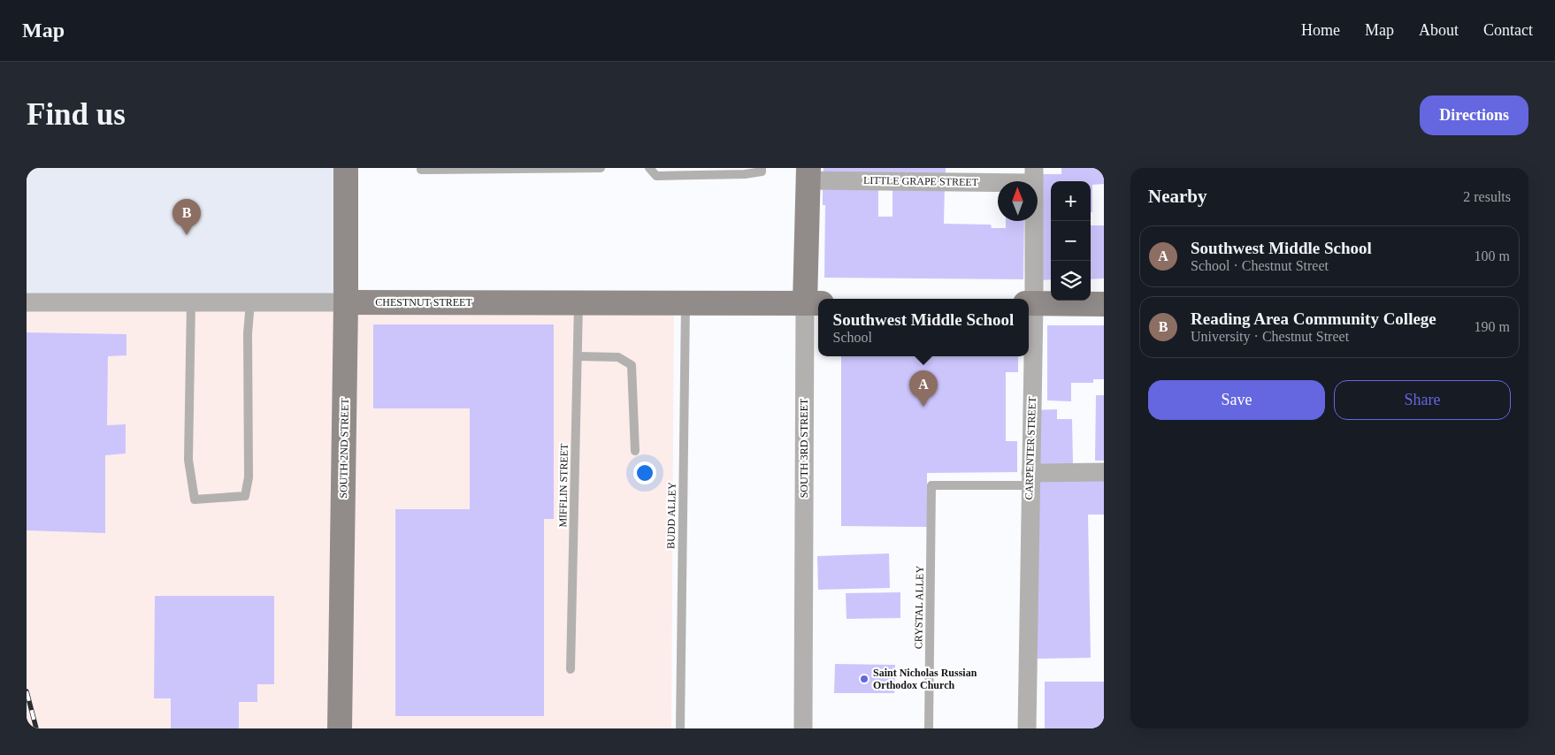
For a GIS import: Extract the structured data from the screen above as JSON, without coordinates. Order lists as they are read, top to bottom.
{
  "streets": {
    "street": [
      "LITTLE GRAPE STREET",
      "CHESTNUT STREET",
      "SOUTH 2ND STREET",
      "SOUTH 3RD STREET",
      "CARPENTER STREET"
    ],
    "lane": ["MIFFLIN STREET", "BUDD ALLEY", "CRYSTAL ALLEY"]
  },
  "crossings": [
    ["LITTLE GRAPE STREET", "SOUTH 3RD STREET"],
    ["LITTLE GRAPE STREET", "CARPENTER STREET"],
    ["CHESTNUT STREET", "SOUTH 2ND STREET"],
    ["CHESTNUT STREET", "SOUTH 3RD STREET"],
    ["CHESTNUT STREET", "MIFFLIN STREET"],
    ["CHESTNUT STREET", "BUDD ALLEY"],
    ["CARPENTER STREET", "CRYSTAL ALLEY"]
  ],
  "places": ["Saint Nicholas Russian Orthodox Church"],
  "north": "top",
  "page": {
    "header": "Map",
    "nav": [
      "Home",
      "Map",
      "About",
      "Contact"
    ],
    "buttons": [
      "Directions",
      ["Save", "Share"]
    ],
    "title": "Find us",
    "heading": ["Nearby", "2 results"],
    "map_buttons": ["+", "−"],
    "pins": ["B", "A"],
    "list": [
      {
        "mark": "A",
        "name": "Southwest Middle School",
        "note": "School · Chestnut Street",
        "value": "100 m"
      },
      {
        "mark": "B",
        "name": "Reading Area Community College",
        "note": "University · Chestnut Street",
        "value": "190 m"
      }
    ],
    "popup": ["Southwest Middle School", "School"]
  }
}
